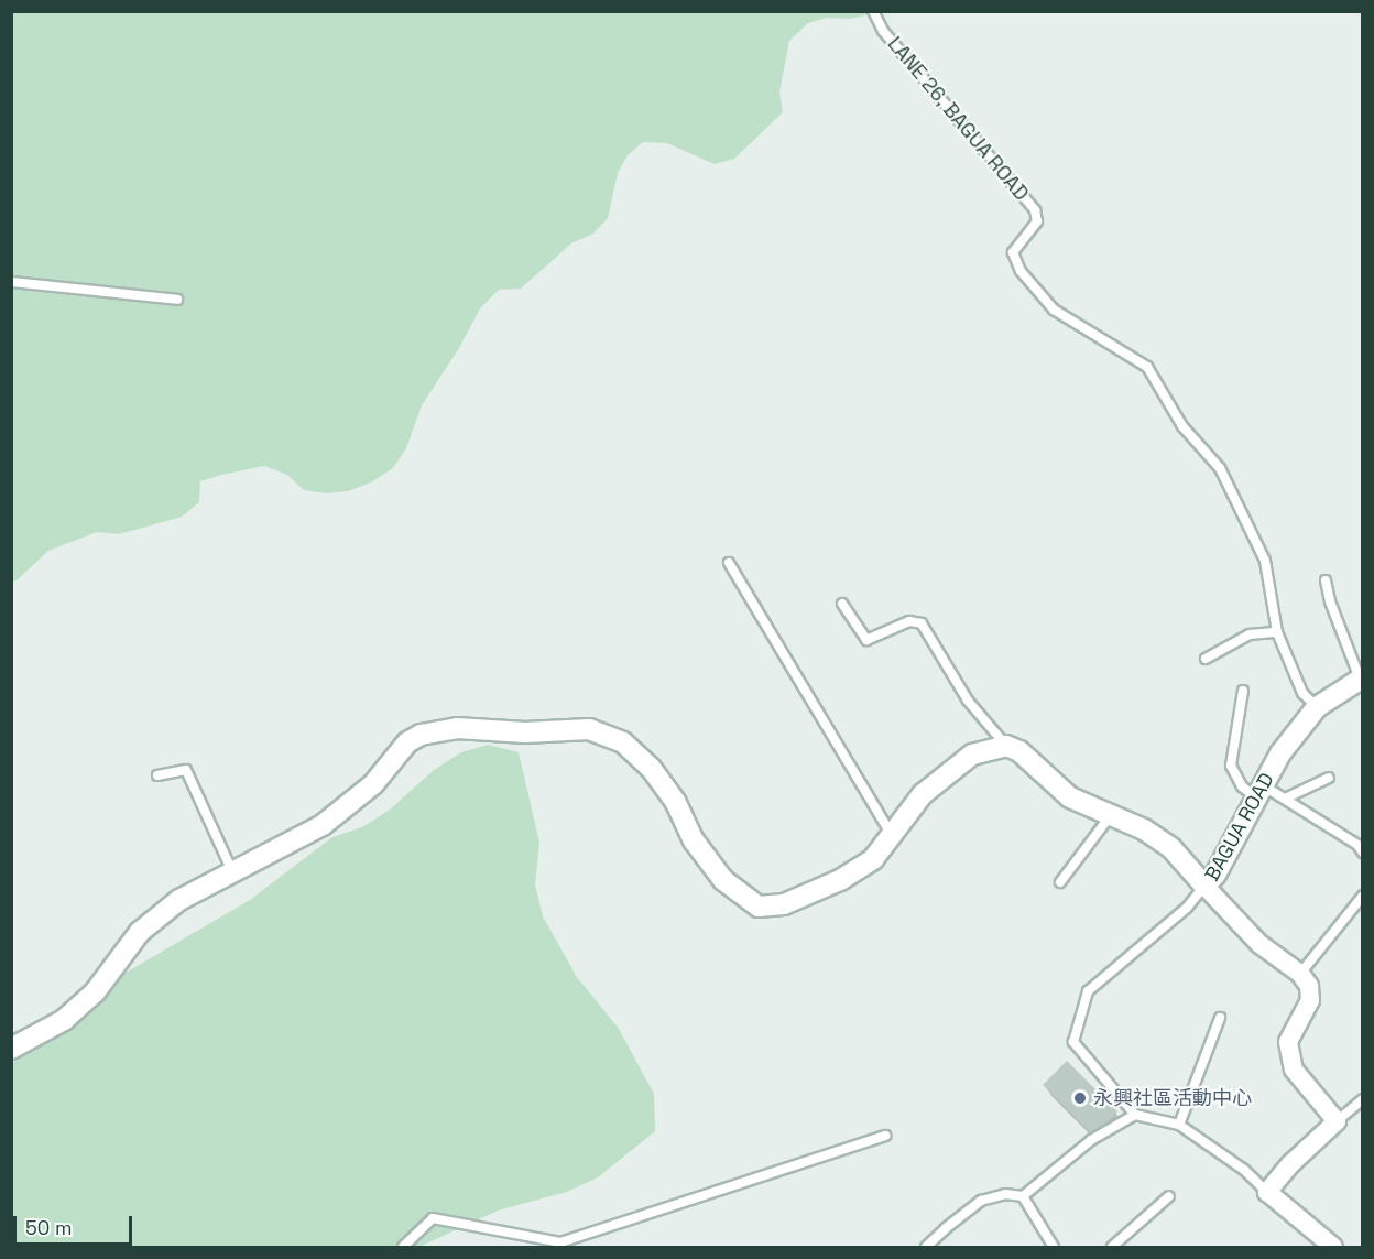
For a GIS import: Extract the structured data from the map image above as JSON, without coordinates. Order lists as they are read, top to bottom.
{
  "streets": {
    "street": ["BAGUA ROAD"],
    "lane": ["LANE 26, BAGUA ROAD"]
  },
  "crossings": [
    ["LANE 26, BAGUA ROAD", "BAGUA ROAD"]
  ],
  "places": ["永興社區活動中心"],
  "scale_bar": "50 m"
}
